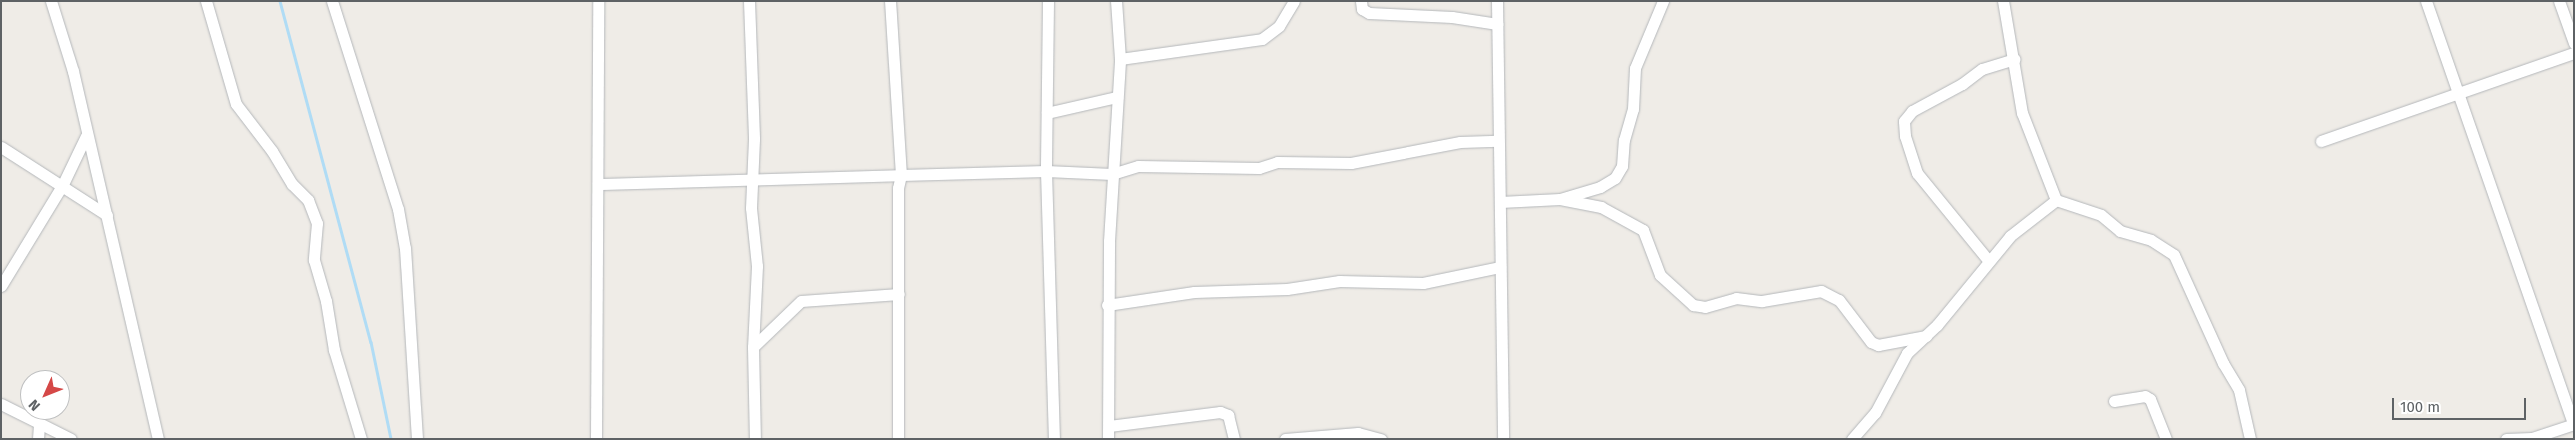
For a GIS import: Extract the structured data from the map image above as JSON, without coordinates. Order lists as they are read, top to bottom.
{
  "scale_bar": "100 m",
  "north": "bottom left"
}
